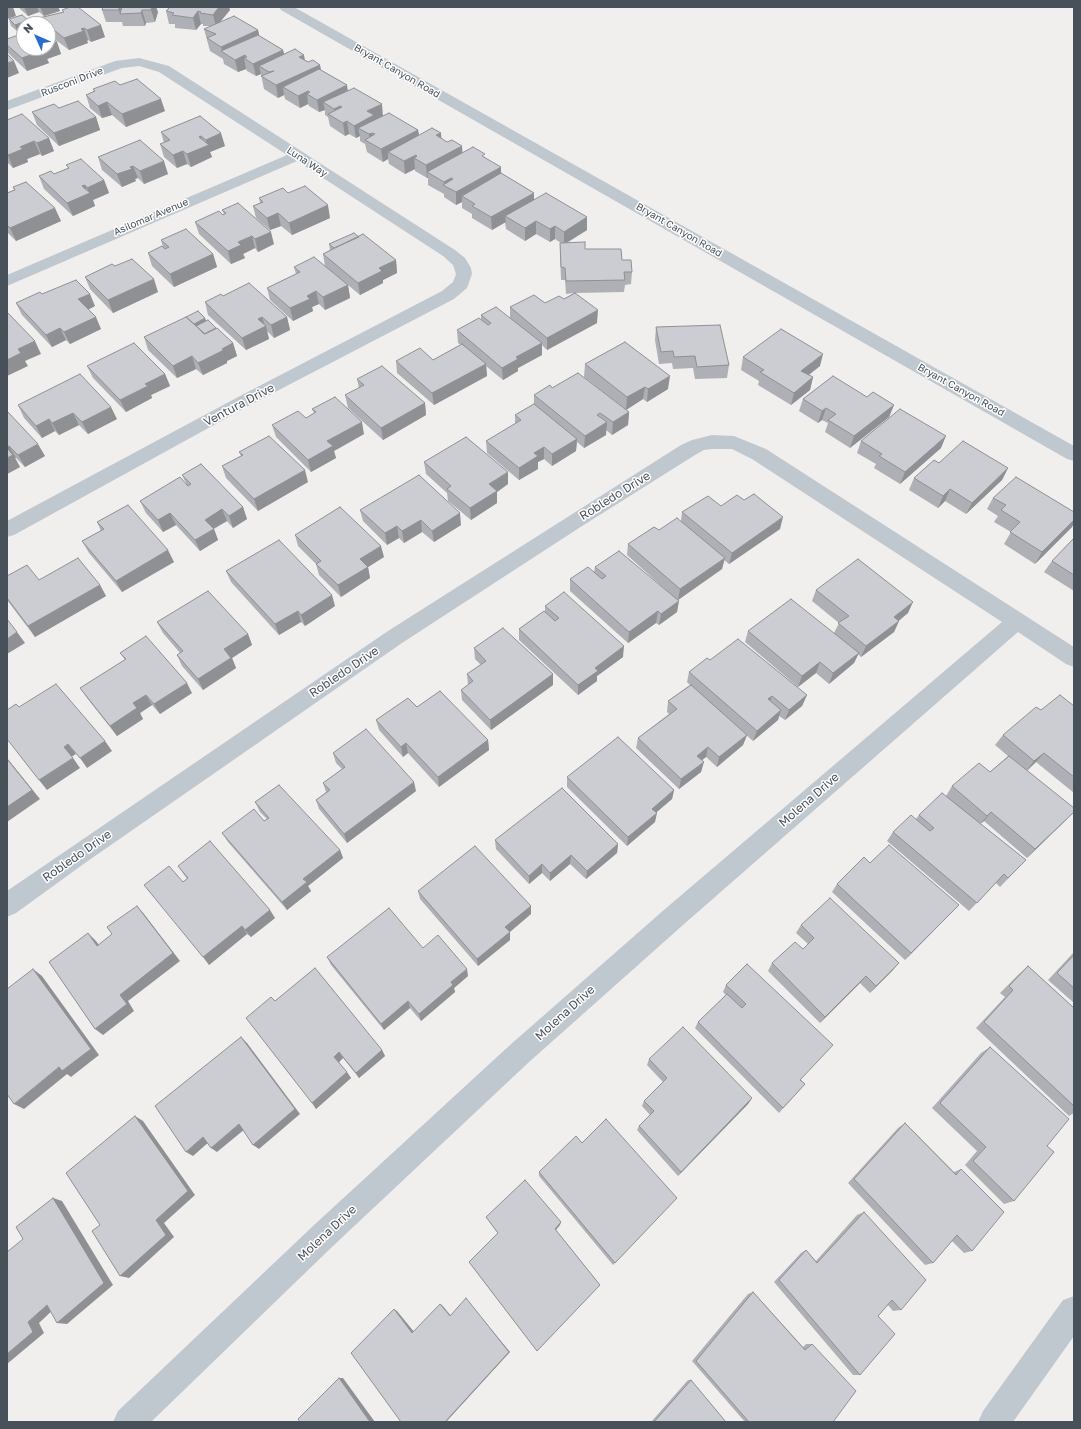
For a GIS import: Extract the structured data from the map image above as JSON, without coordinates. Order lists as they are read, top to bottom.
{
  "streets": {
    "street": [
      "Bryant Canyon Road",
      "Rusconi Drive",
      "Luna Way",
      "Asilomar Avenue",
      "Ventura Drive",
      "Robledo Drive",
      "Molena Drive"
    ]
  },
  "crossings": [
    ["Rusconi Drive", "Luna Way"],
    ["Luna Way", "Asilomar Avenue"],
    ["Luna Way", "Ventura Drive"],
    ["Robledo Drive", "Molena Drive"]
  ],
  "north": "top left"
}
